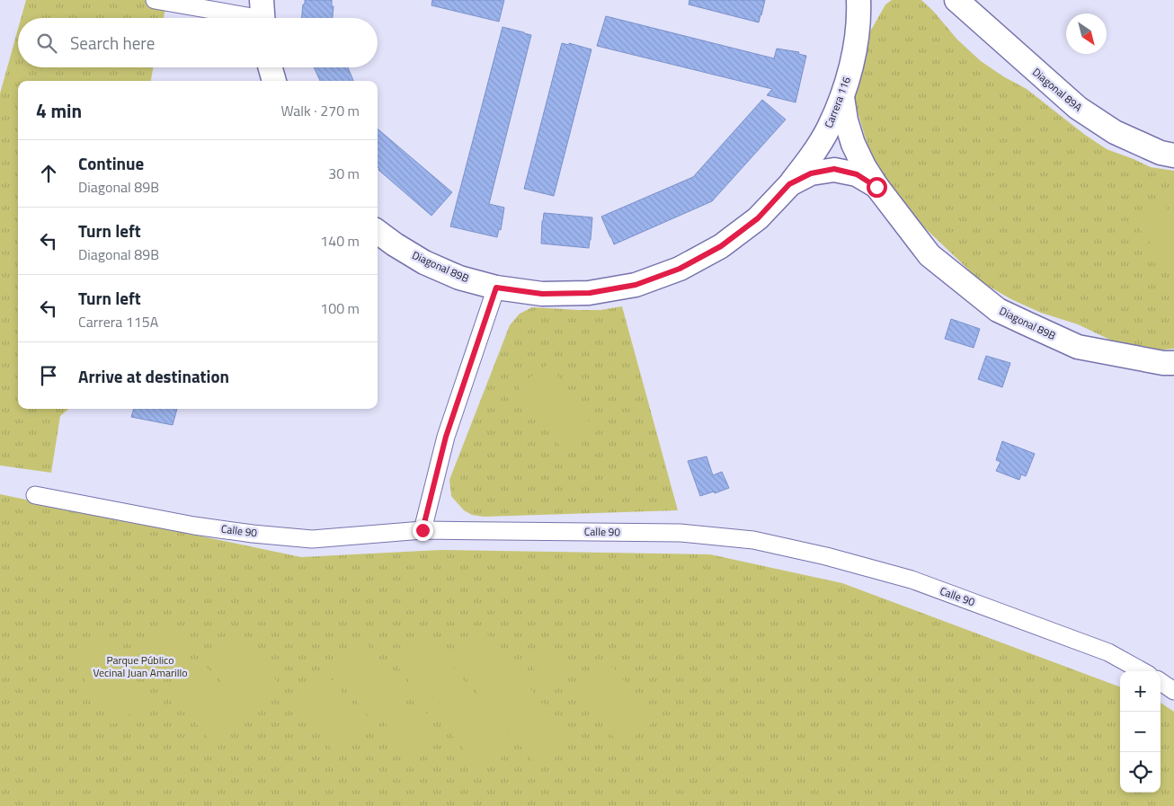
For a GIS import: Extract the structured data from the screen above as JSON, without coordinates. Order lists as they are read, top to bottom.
{
  "streets": {
    "street": [
      "Diagonal 89A",
      "Carrera 116",
      "Diagonal 89B",
      "Calle 90"
    ]
  },
  "crossings": [
    ["Carrera 116", "Diagonal 89B"]
  ],
  "parks": ["Parque Público Vecinal Juan Amarillo"],
  "north": "bottom right",
  "page": {
    "search": "Search here",
    "heading": ["4 min", "Walk · 270 m"],
    "list": [
      ["Continue", "Diagonal 89B", "30 m"],
      ["Turn left", "Diagonal 89B", "140 m"],
      ["Turn left", "Carrera 115A", "100 m"],
      "Arrive at destination"
    ],
    "map_buttons": ["+", "−"]
  }
}
